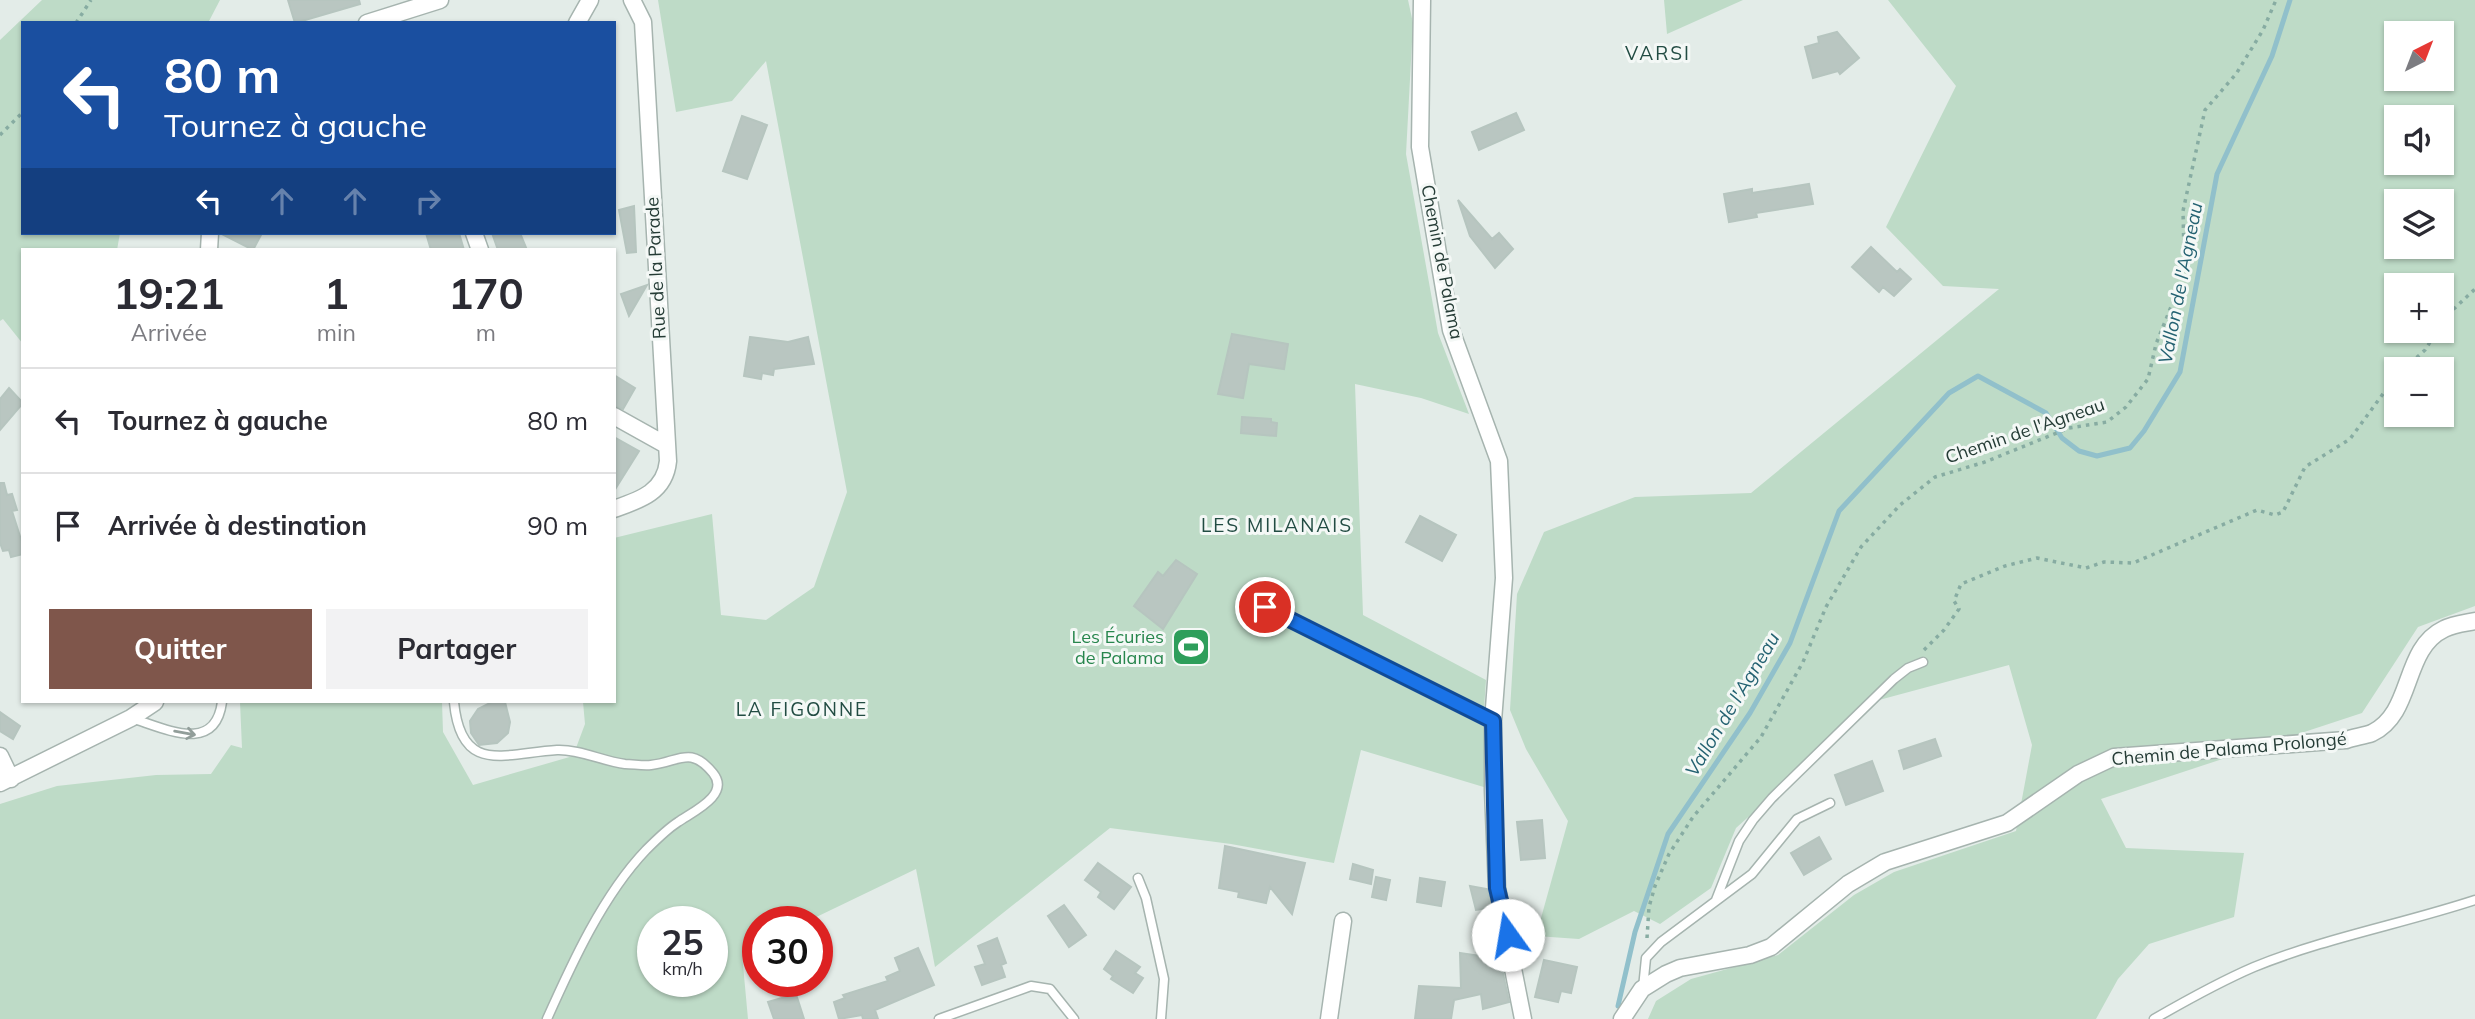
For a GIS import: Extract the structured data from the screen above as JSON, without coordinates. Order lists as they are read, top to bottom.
{
  "streets": {
    "street": ["Chemin de Palama", "Rue de la Parade", "Chemin de Palama Prolongé"],
    "path": ["Chemin de l'Agneau"]
  },
  "districts": ["VARSI", "LES MILANAIS", "LA FIGONNE"],
  "water": ["Vallon de l'Agneau"],
  "places": {
    "sports": ["Les Écuries de Palama"]
  },
  "north": "top right",
  "page": {
    "map_buttons": ["+", "−"],
    "turn": ["80 m", "Tournez à gauche"],
    "eta": [
      "19:21",
      "Arrivée",
      "1",
      "min",
      "170",
      "m"
    ],
    "list": [
      {
        "name": "Tournez à gauche",
        "value": "80 m"
      },
      {
        "name": "Arrivée à destination",
        "value": "90 m"
      }
    ],
    "buttons": ["Quitter", "Partager"],
    "speed": "25 km/h",
    "limit": "30"
  }
}
